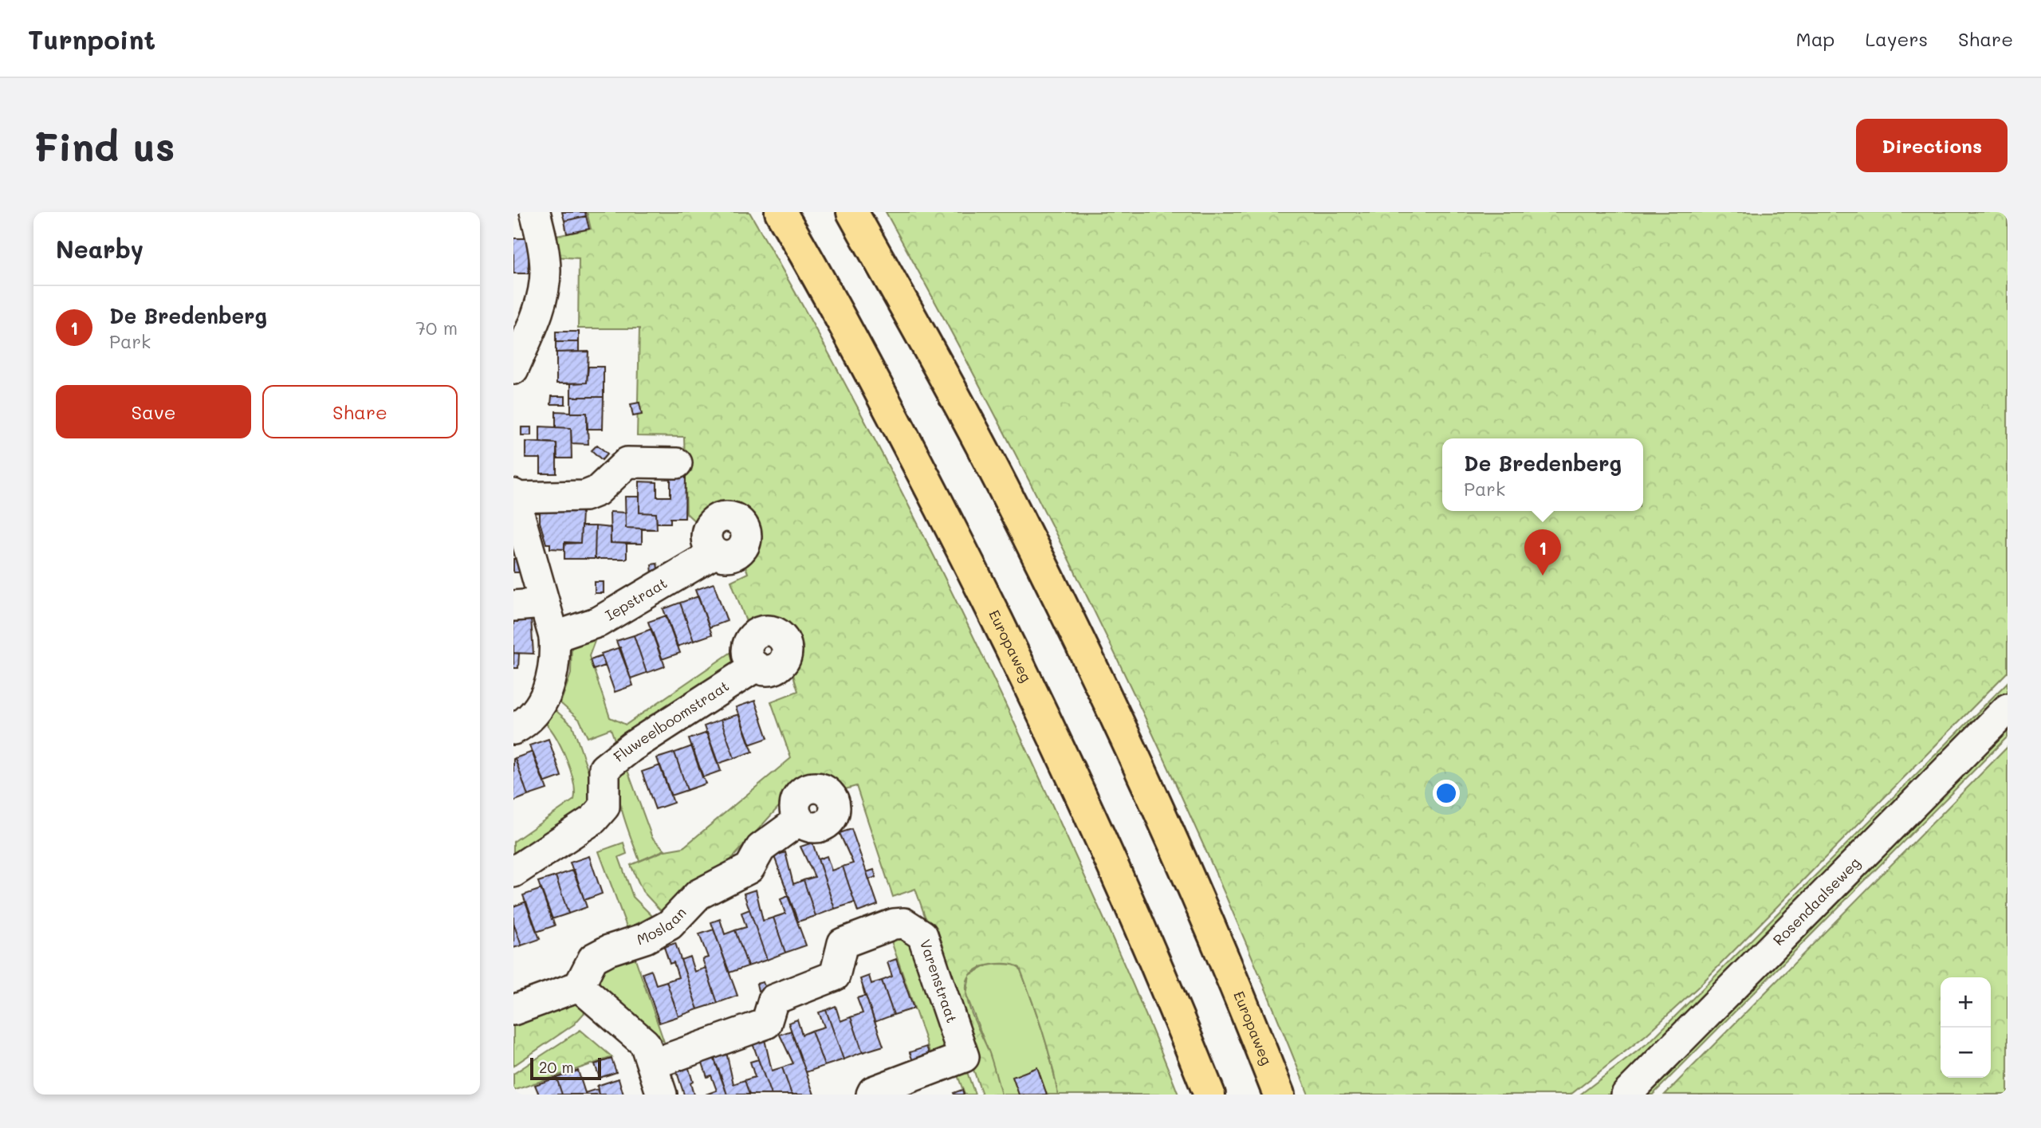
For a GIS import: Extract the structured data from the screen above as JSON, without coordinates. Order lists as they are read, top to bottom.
{
  "streets": {
    "highway": ["Europaweg"],
    "street": [
      "Iepstraat",
      "Fluweelboomstraat",
      "Rosendaalseweg",
      "Moslaan",
      "Varenstraat"
    ]
  },
  "scale_bar": "20 m",
  "page": {
    "header": "Turnpoint",
    "nav": ["Map", "Layers", "Share"],
    "buttons": [
      "Directions",
      ["Save", "Share"]
    ],
    "title": "Find us",
    "heading": "Nearby",
    "list": [
      {
        "mark": "1",
        "name": "De Bredenberg",
        "note": "Park",
        "value": "70 m"
      }
    ],
    "popup": ["De Bredenberg", "Park"],
    "pins": "1",
    "map_buttons": ["+", "−"],
    "scale": "20 m"
  }
}
